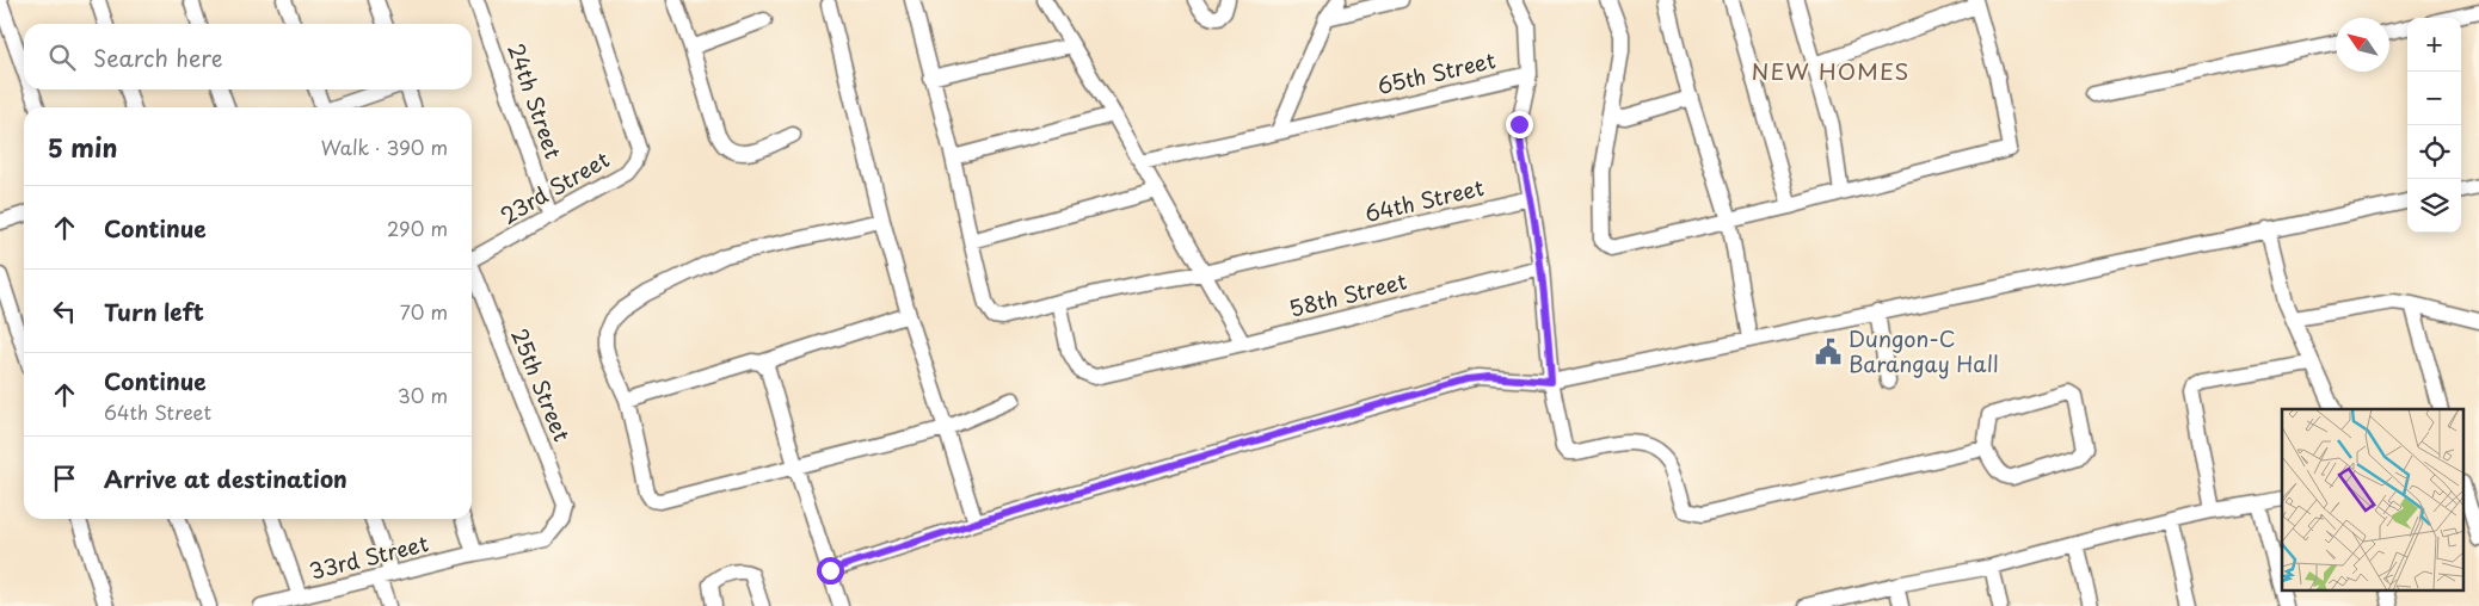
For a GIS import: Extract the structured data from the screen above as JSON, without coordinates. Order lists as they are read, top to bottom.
{
  "streets": {
    "street": [
      "65th Street",
      "24th Street",
      "23rd Street",
      "64th Street",
      "58th Street",
      "25th Street",
      "33rd Street"
    ]
  },
  "crossings": [
    ["24th Street", "23rd Street"],
    ["64th Street", "58th Street"],
    ["25th Street", "33rd Street"]
  ],
  "districts": ["NEW HOMES"],
  "places": {
    "public building": ["Dungon-C Barangay Hall"]
  },
  "north": "top left",
  "page": {
    "map_buttons": ["+", "−"],
    "search": "Search here",
    "heading": ["5 min", "Walk · 390 m"],
    "list": [
      ["Continue", "290 m"],
      ["Turn left", "70 m"],
      ["Continue", "64th Street", "30 m"],
      "Arrive at destination"
    ]
  }
}
